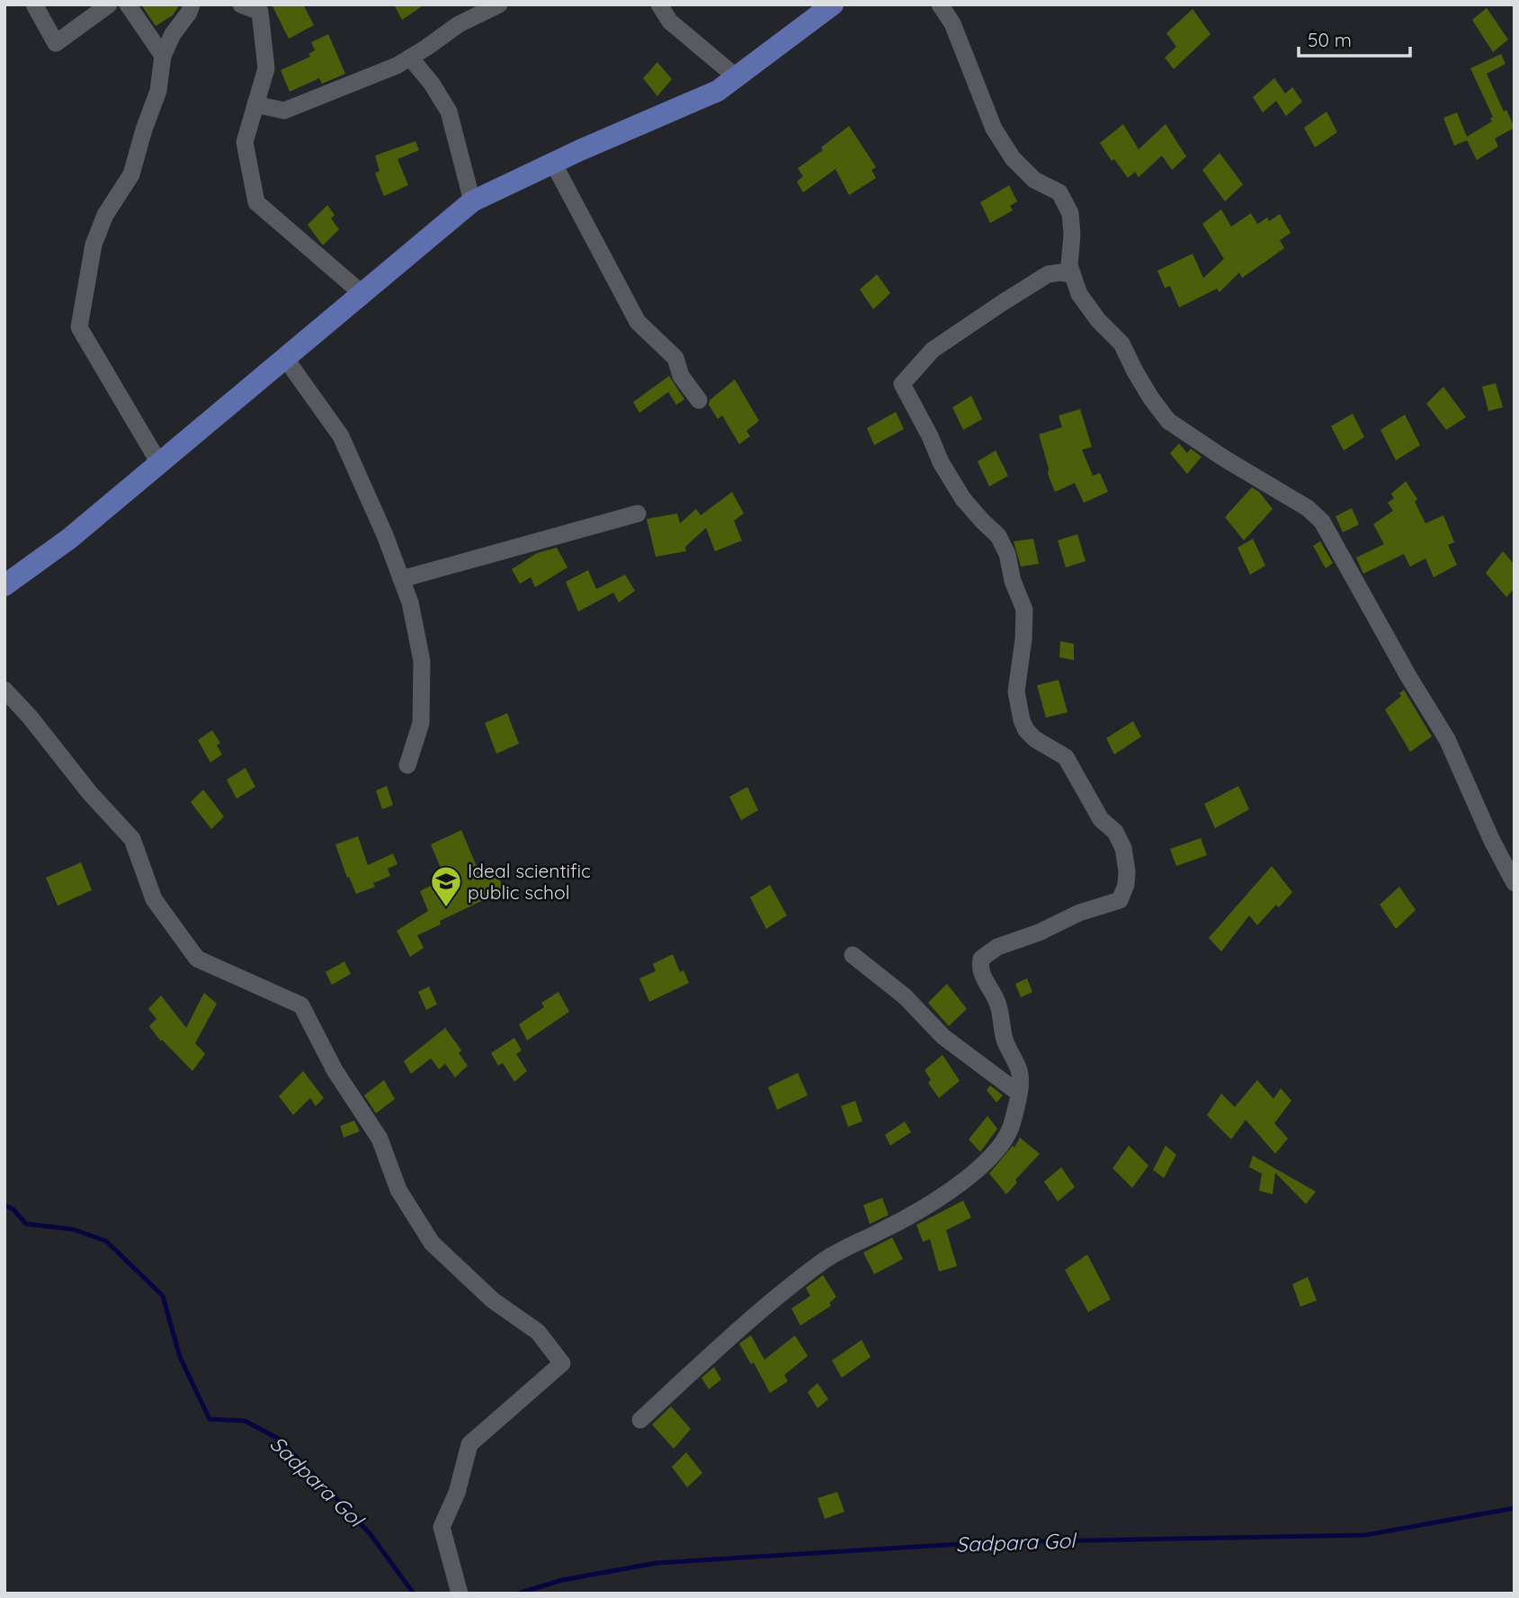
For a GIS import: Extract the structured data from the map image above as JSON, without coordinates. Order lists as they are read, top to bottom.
{
  "water": ["Sadpara Gol"],
  "places": {
    "school or university": ["Ideal scientific public schol"]
  },
  "scale_bar": "50 m"
}
